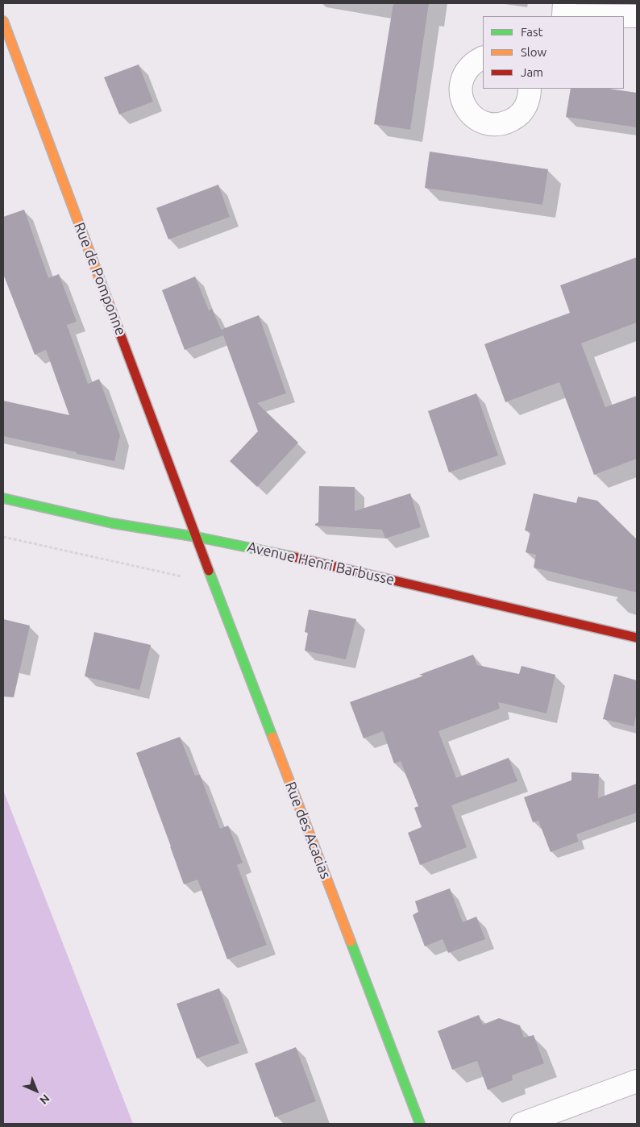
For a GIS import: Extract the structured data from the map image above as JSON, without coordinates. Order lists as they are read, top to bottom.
{
  "streets": {
    "street": ["Rue de Pomponne", "Avenue Henri Barbusse", "Rue des Acacias"]
  },
  "crossings": [
    ["Rue de Pomponne", "Avenue Henri Barbusse"],
    ["Rue de Pomponne", "Rue des Acacias"],
    ["Avenue Henri Barbusse", "Rue des Acacias"]
  ],
  "legend": ["Fast", "Slow", "Jam"],
  "north": "bottom right"
}
